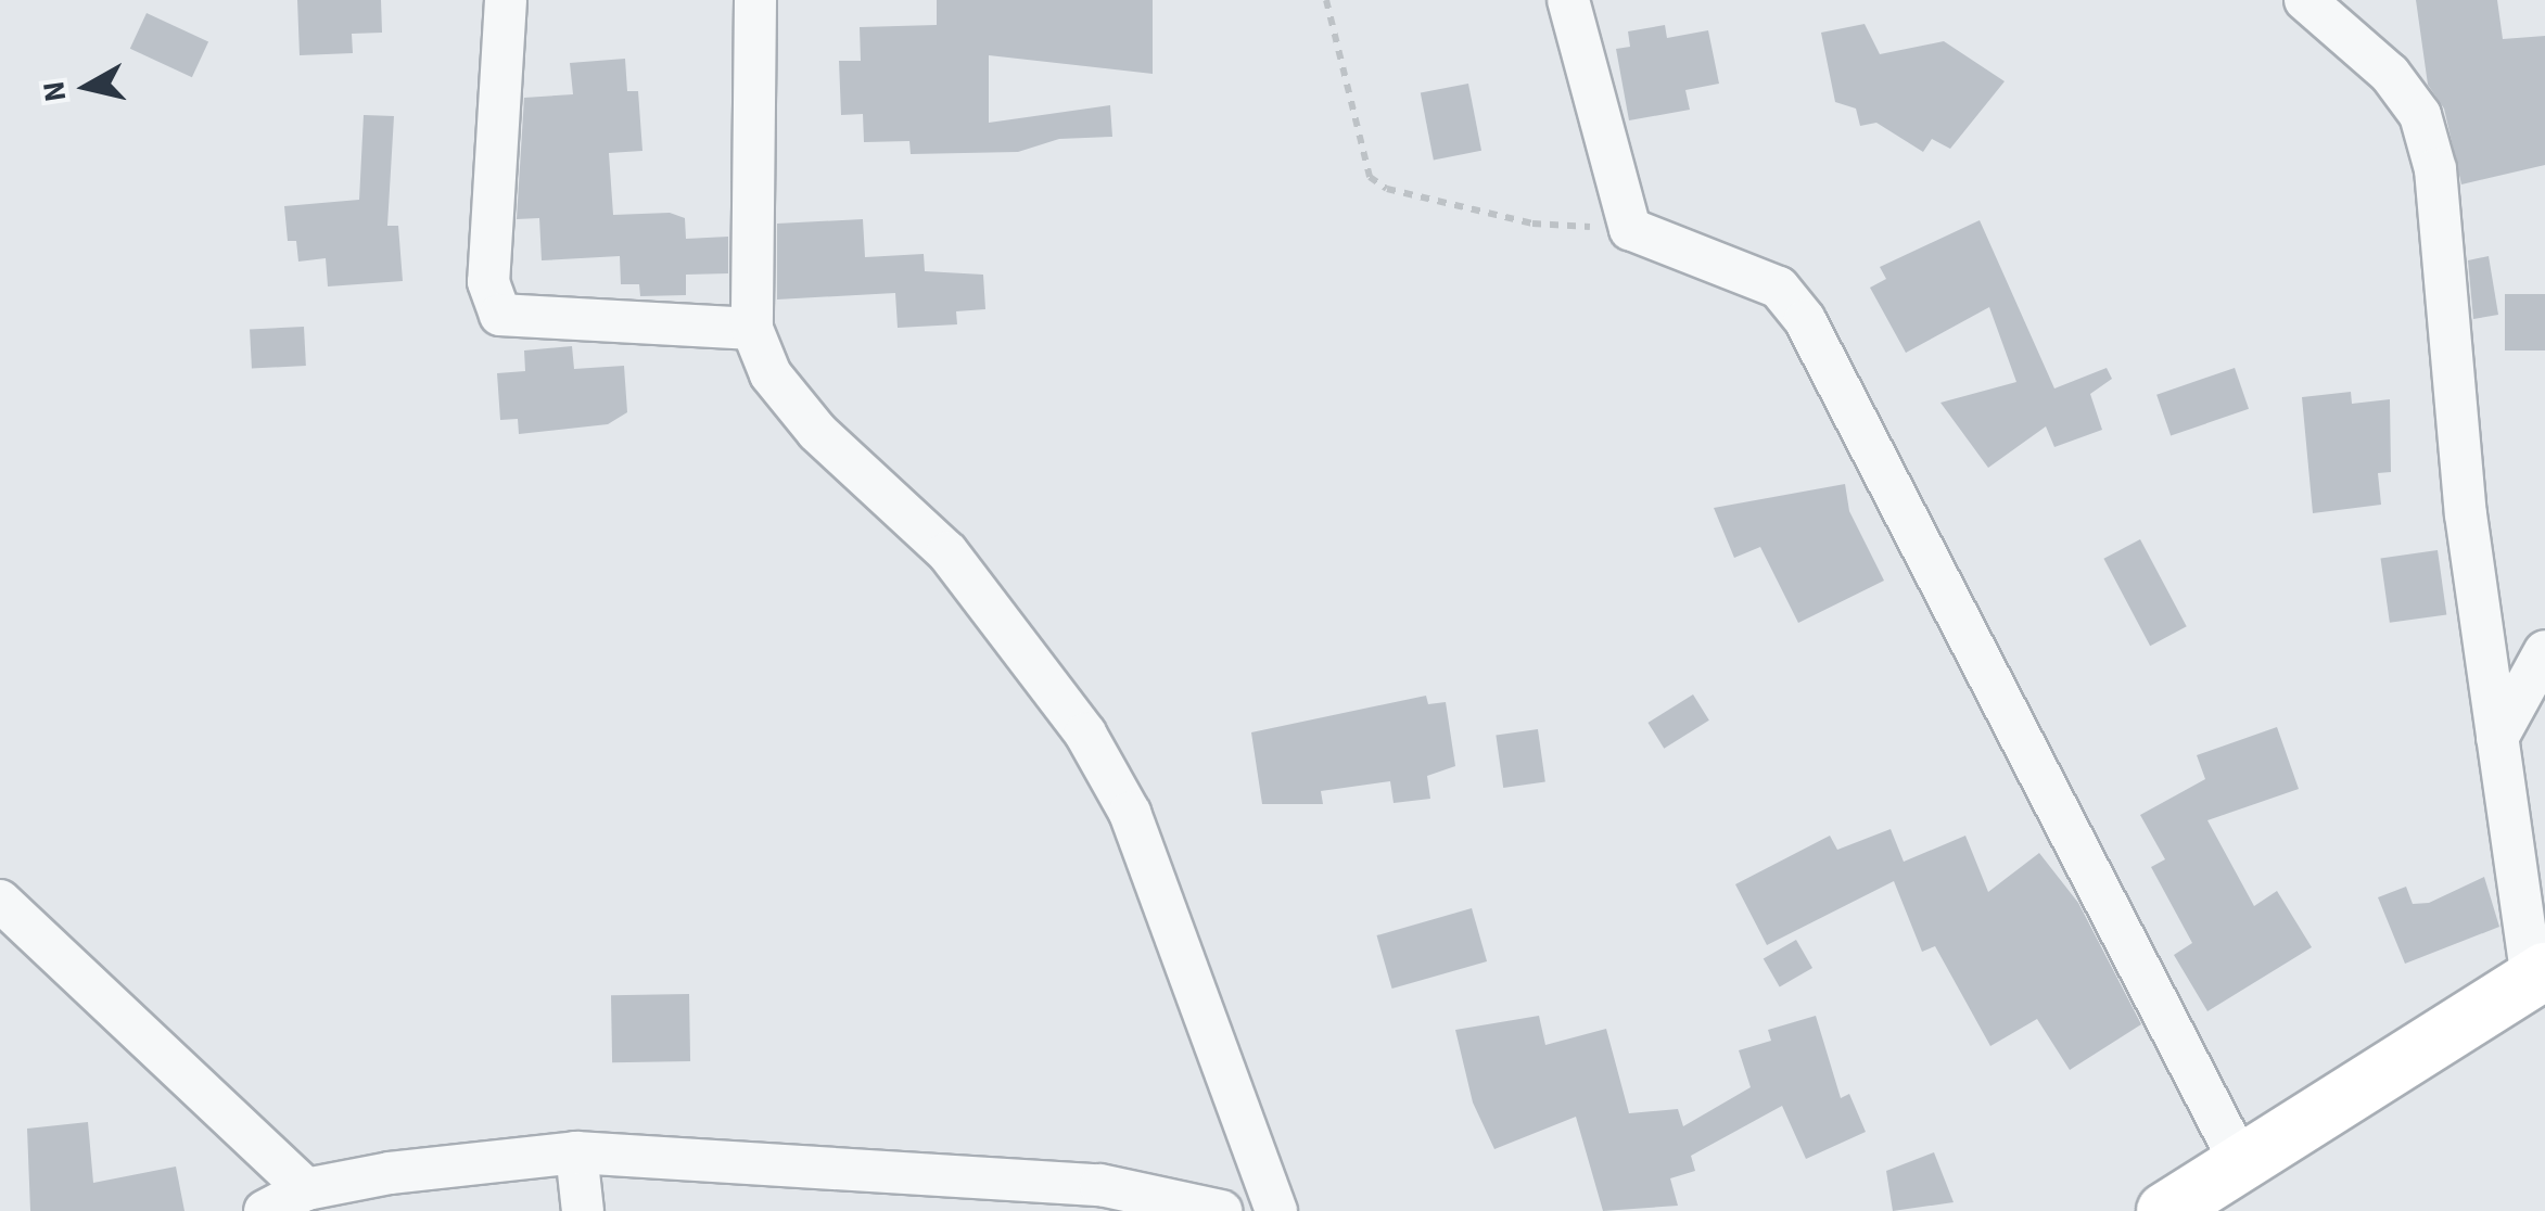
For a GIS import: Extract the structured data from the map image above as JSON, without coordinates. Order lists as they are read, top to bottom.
{
  "north": "left"
}
